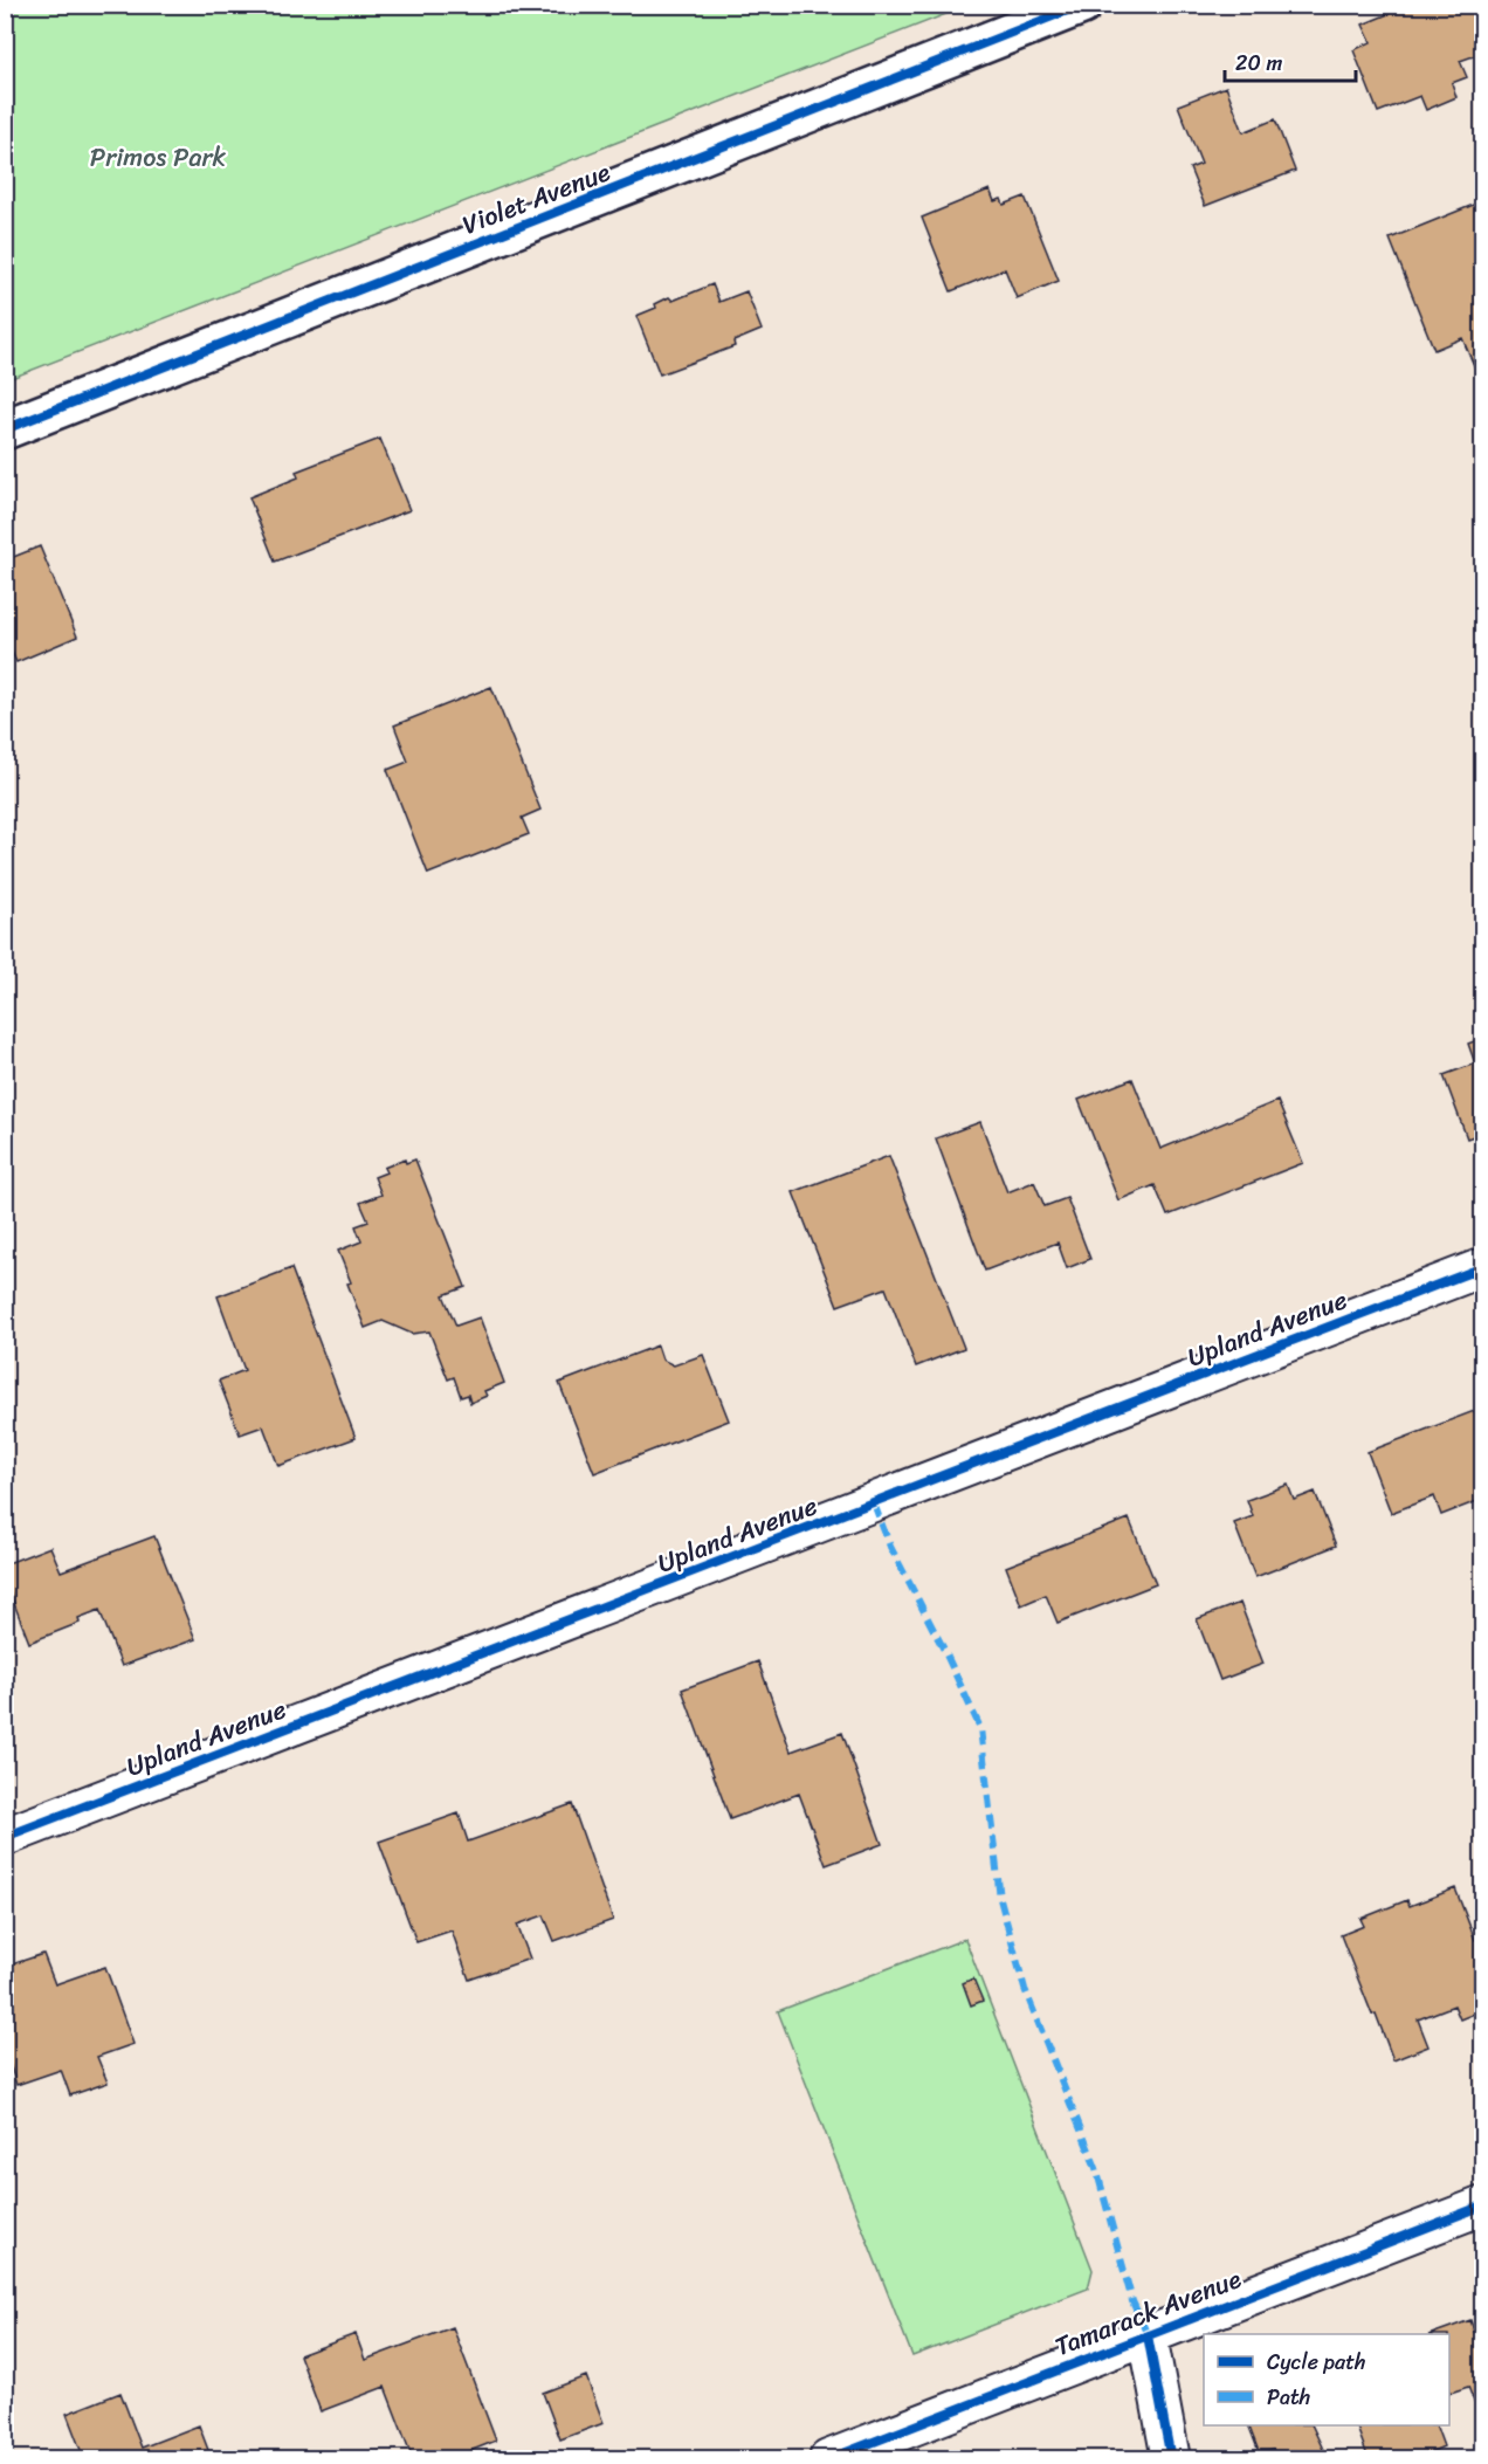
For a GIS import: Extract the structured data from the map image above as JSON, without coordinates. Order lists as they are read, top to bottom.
{
  "streets": {
    "street": ["Violet Avenue", "Upland Avenue", "Tamarack Avenue"]
  },
  "parks": ["Primos Park"],
  "legend": ["Cycle path", "Path"],
  "scale_bar": "20 m"
}
